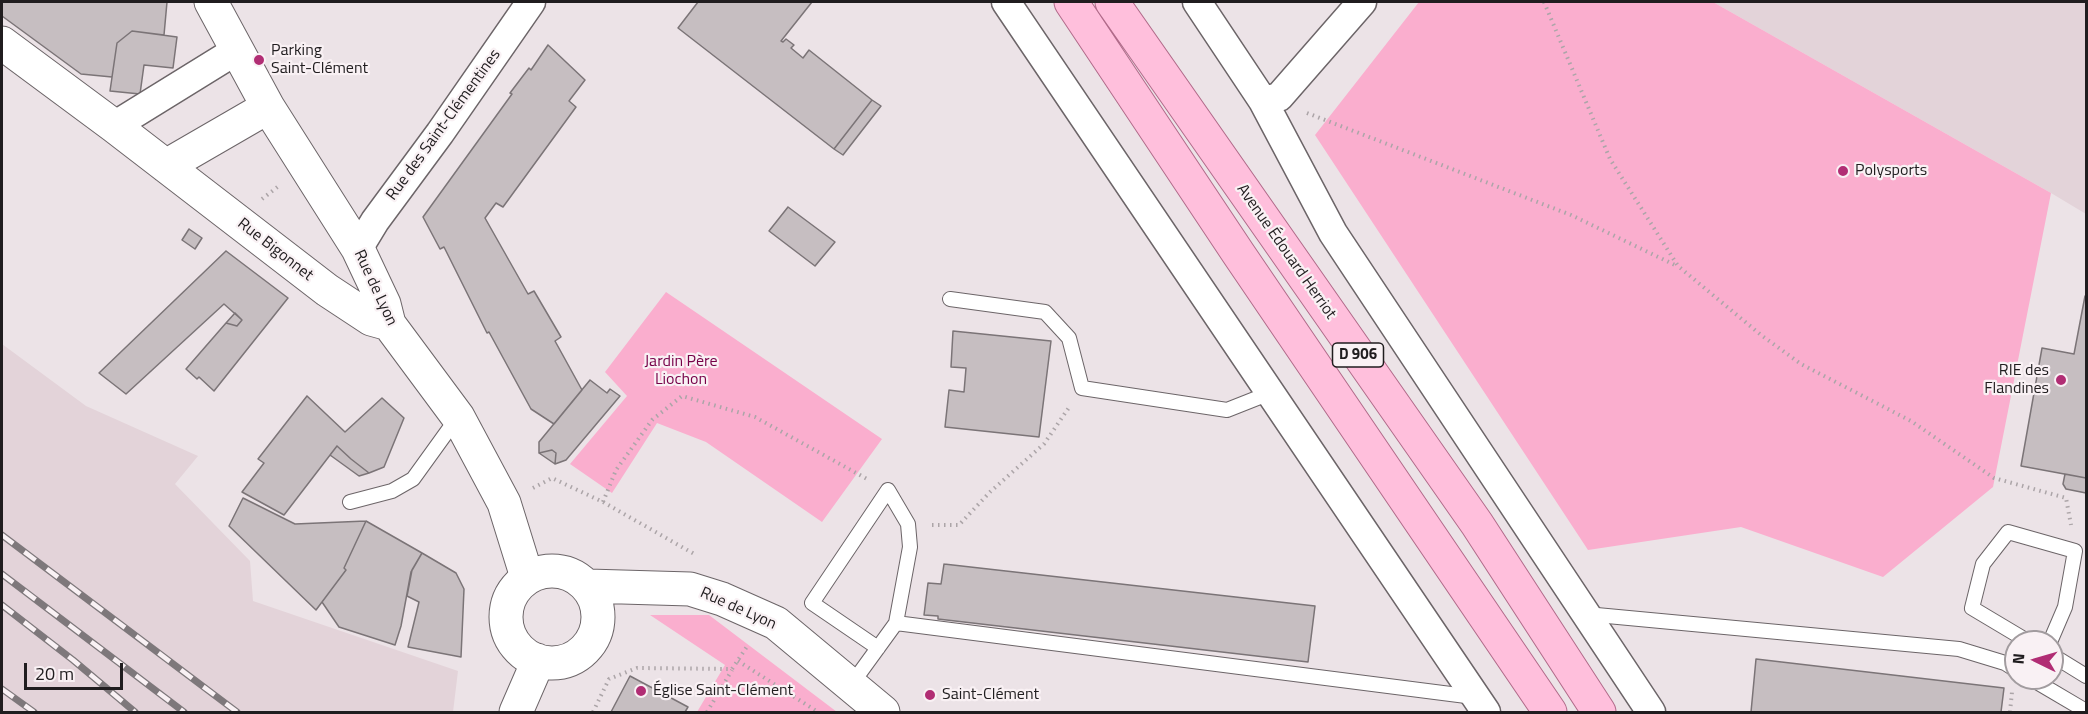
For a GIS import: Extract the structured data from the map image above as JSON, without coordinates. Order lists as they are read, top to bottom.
{
  "streets": {
    "main road": ["Avenue Édouard Herriot", "D 906"],
    "street": ["Rue des Saint-Clémentines", "Rue Bigonnet", "Rue de Lyon"]
  },
  "crossings": [
    ["Rue des Saint-Clémentines", "Rue de Lyon"],
    ["Rue Bigonnet", "Rue de Lyon"]
  ],
  "parks": ["Jardin Père Liochon"],
  "places": [
    "Parking Saint-Clément",
    "Polysports",
    "RIE des Flandines",
    "Église Saint-Clément",
    "Saint-Clément"
  ],
  "scale_bar": "20 m",
  "north": "left"
}
